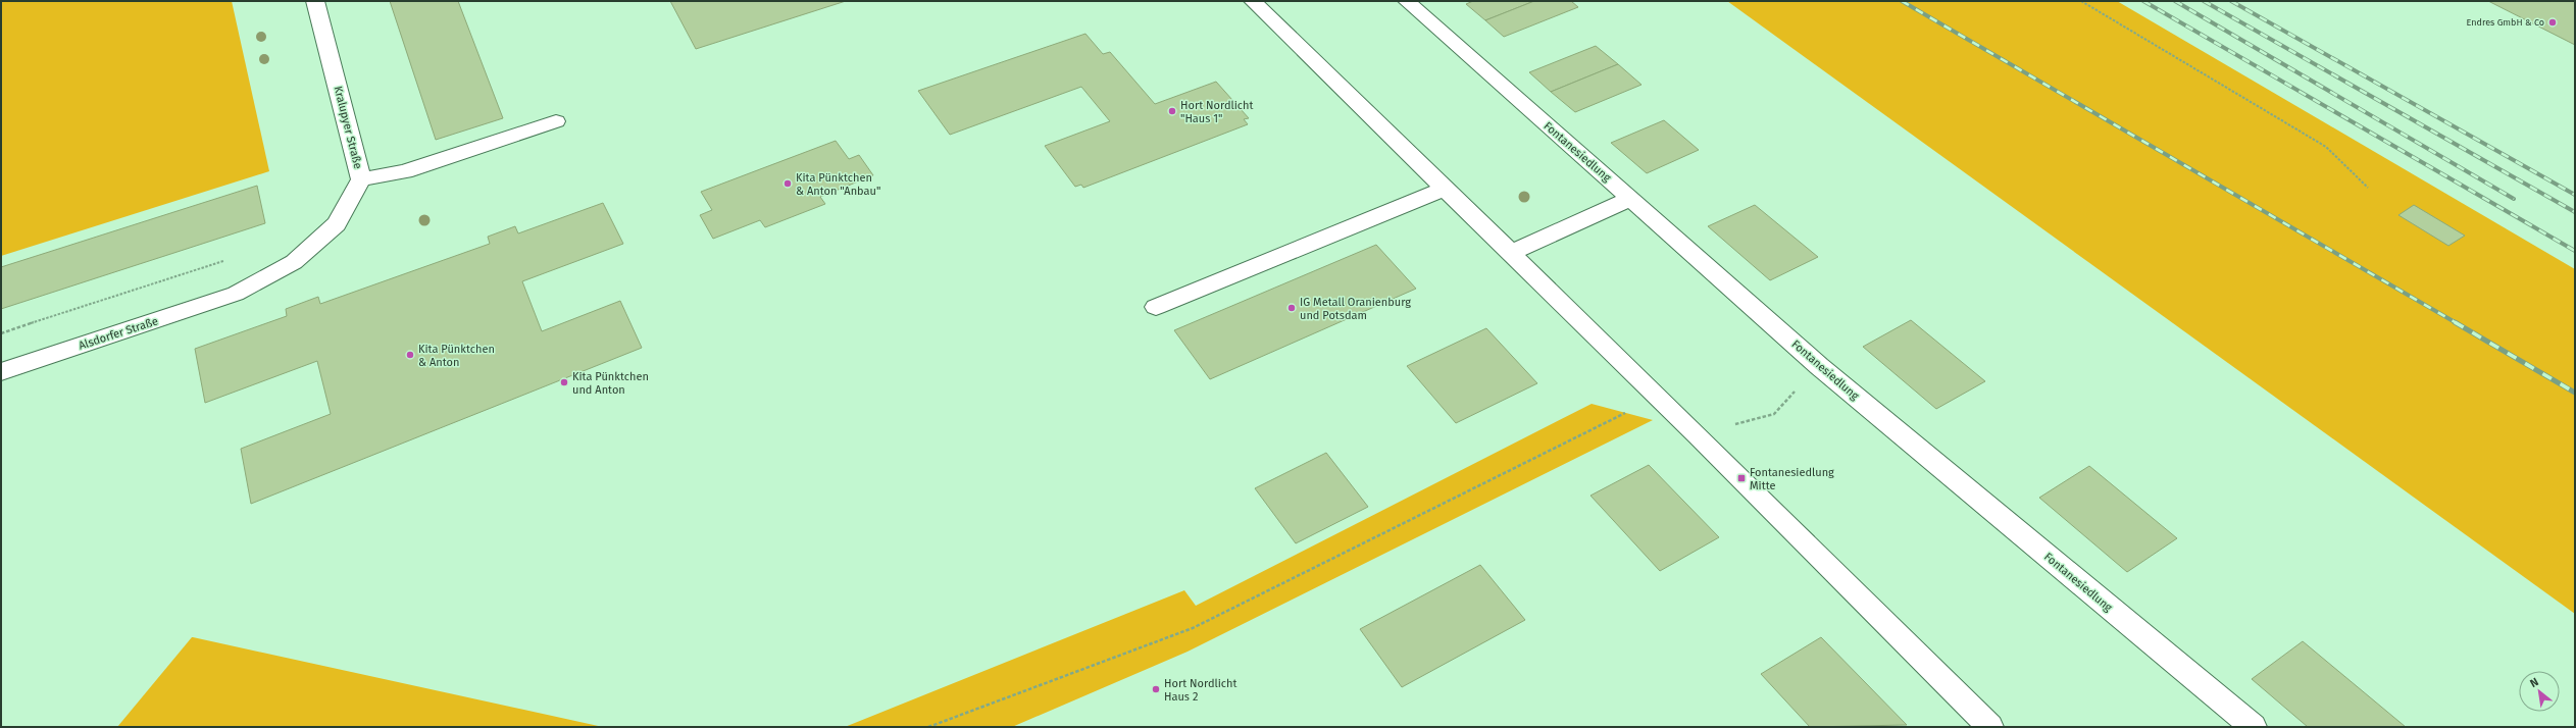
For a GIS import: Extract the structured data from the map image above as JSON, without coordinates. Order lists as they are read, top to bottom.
{
  "streets": {
    "street": ["Kralupyer Straße", "Fontanesiedlung", "Alsdorfer Straße"]
  },
  "crossings": [
    ["Kralupyer Straße", "Alsdorfer Straße"]
  ],
  "places": {
    "other": [
      "Endres GmbH & Co",
      "Hort Nordlicht \"Haus 1\"",
      "Kita Pünktchen & Anton \"Anbau\"",
      "IG Metall Oranienburg und Potsdam",
      "Kita Pünktchen & Anton",
      "Kita Pünktchen und Anton",
      "Hort Nordlicht Haus 2"
    ],
    "transit": ["Fontanesiedlung Mitte"]
  },
  "north": "top left"
}
